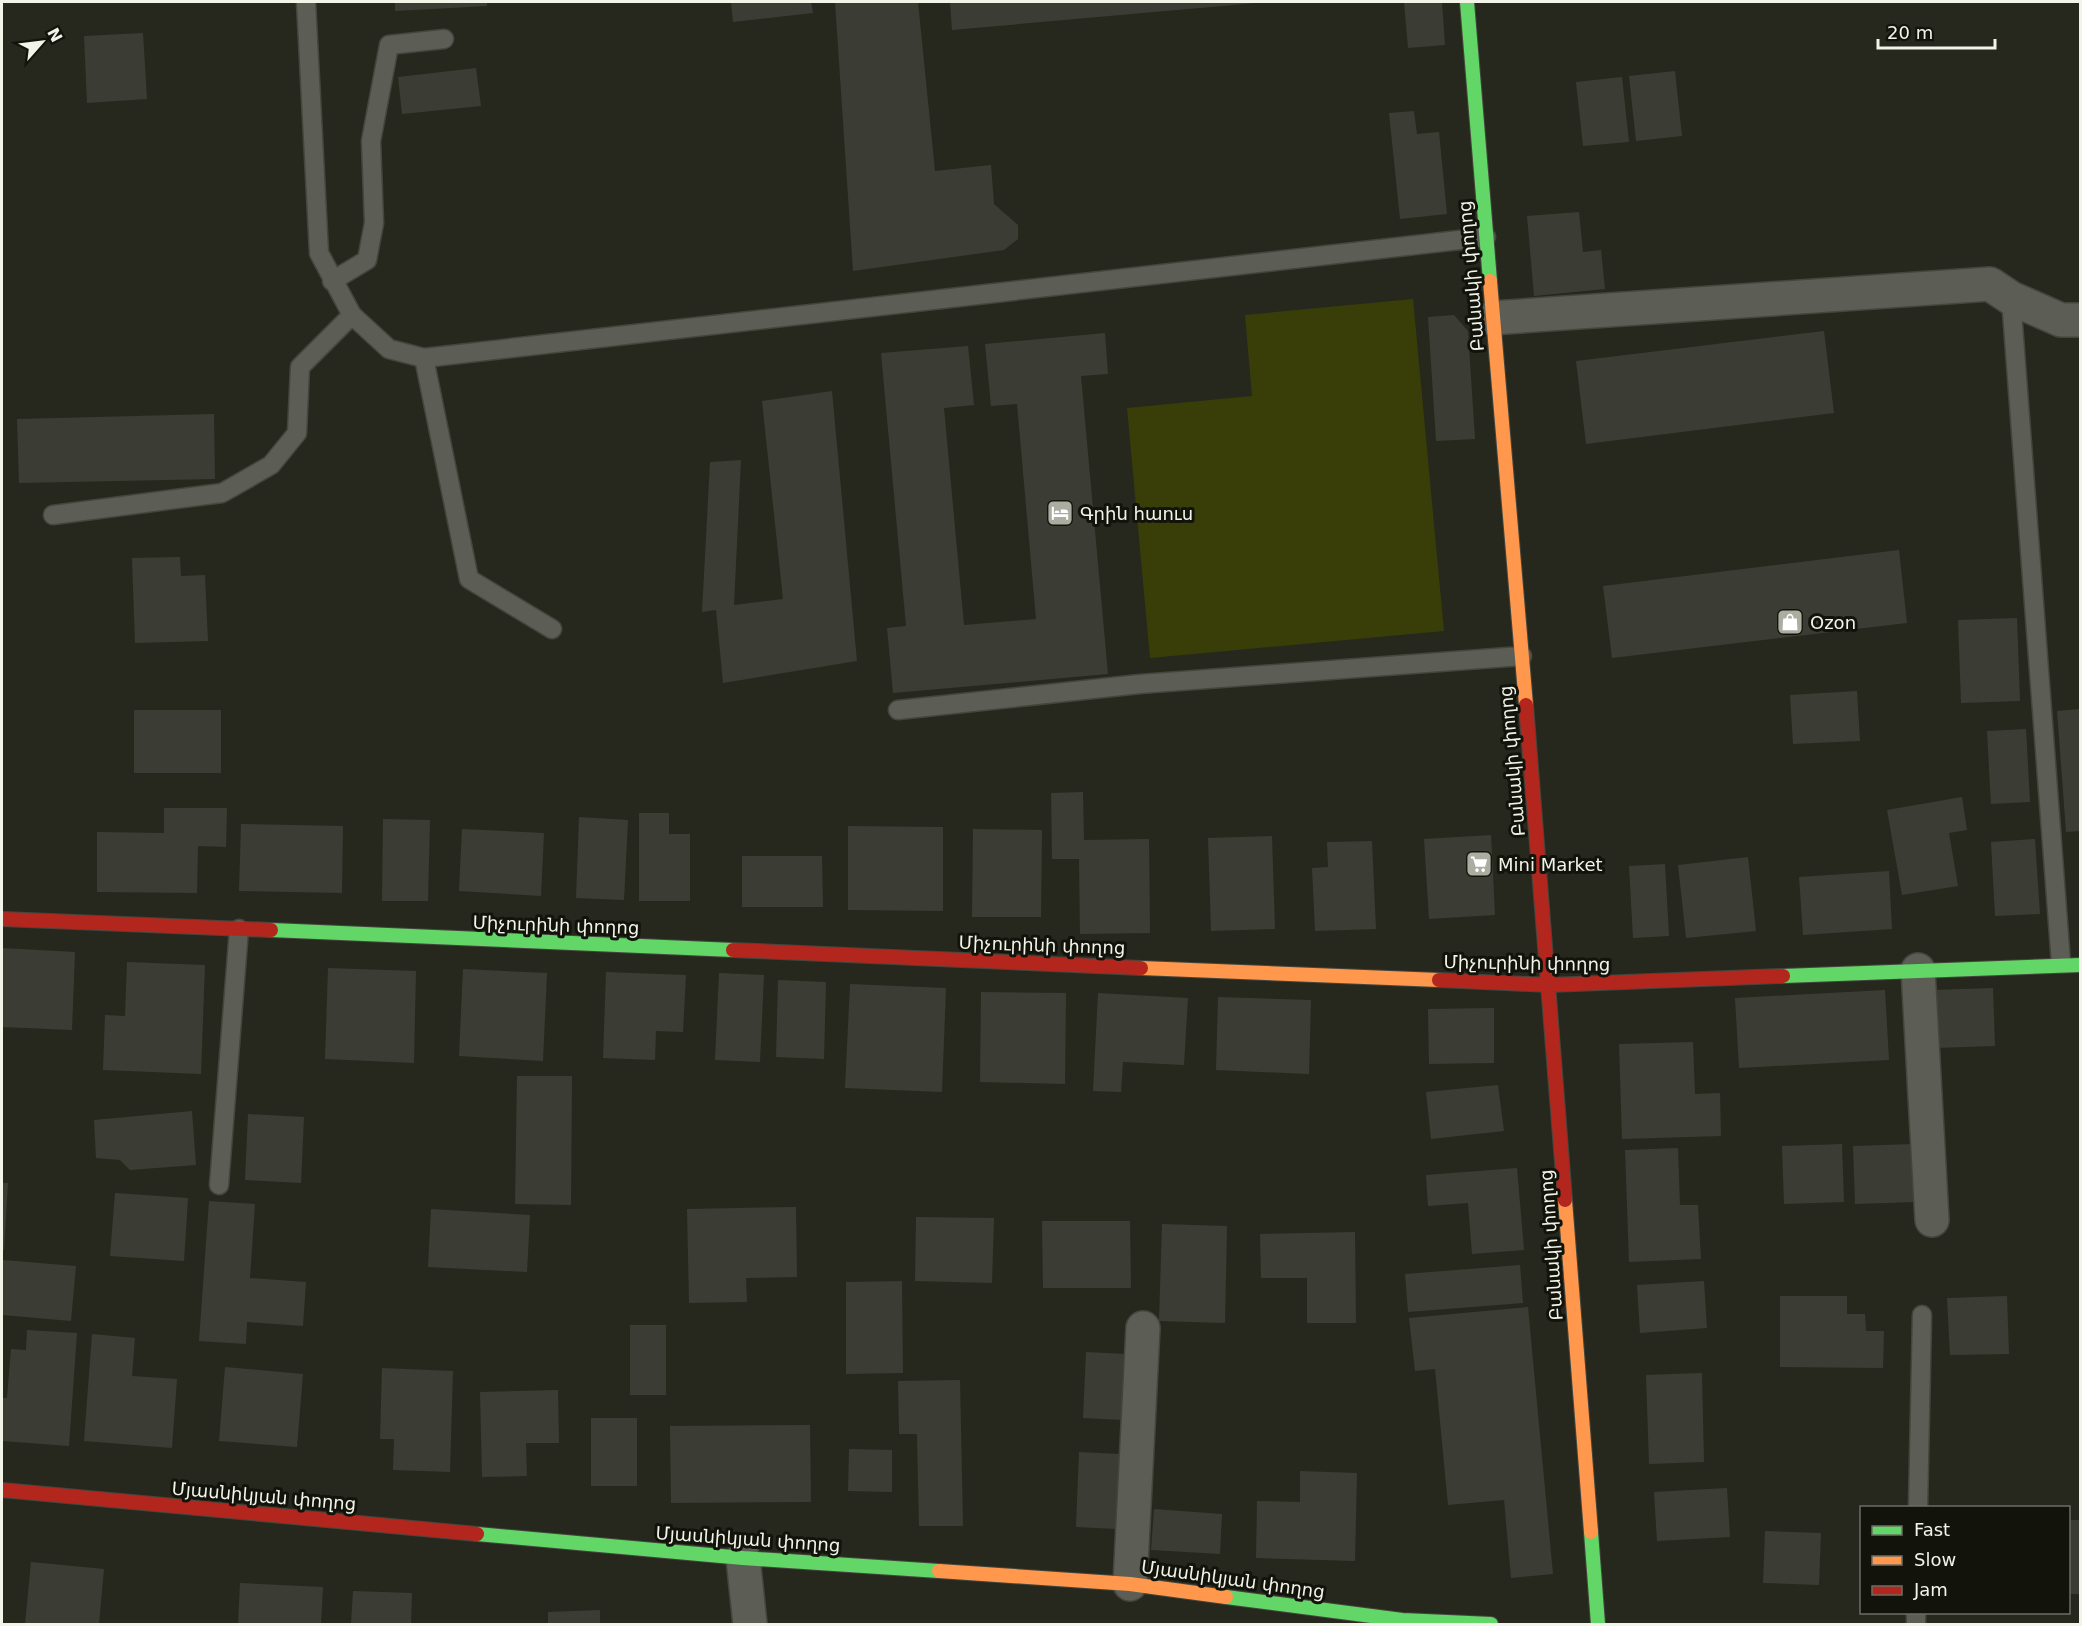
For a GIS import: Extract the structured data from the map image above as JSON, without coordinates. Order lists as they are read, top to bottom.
{
  "streets": {
    "street": ["Բանակի փողոց", "Միչուրինի փողոց", "Մյասնիկյան փողոց"]
  },
  "crossings": [
    ["Բանակի փողոց", "Միչուրինի փողոց"]
  ],
  "places": {
    "hotel": ["Գրին հաուս"],
    "shop": ["Ozon"],
    "supermarket": ["Mini Market"]
  },
  "legend": ["Fast", "Slow", "Jam"],
  "scale_bar": "20 m",
  "north": "top right"
}
